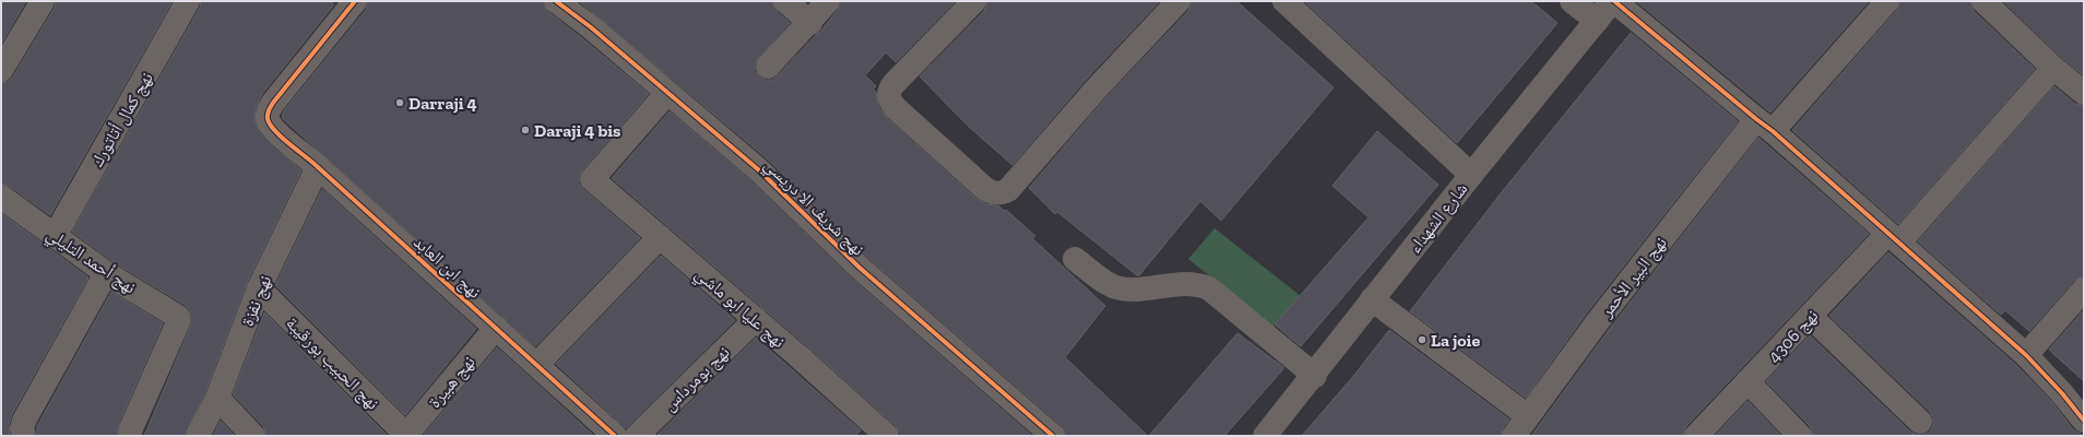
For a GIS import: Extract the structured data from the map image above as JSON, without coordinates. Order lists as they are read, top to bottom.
{
  "streets": {
    "street": [
      "نهج كمال أتاتورك",
      "نهج شريف الا دريسي",
      "شارع الشهداء",
      "نهج أحمد التليلي",
      "نهج ابن العابد",
      "نهج البير الأحمر",
      "نهج نفزة",
      "نهج عليا ابو ماشي",
      "نهج 4306",
      "نهج الحبيب بورقيبة",
      "نهج بومرداس",
      "نهج هبيرة"
    ]
  },
  "crossings": [
    ["نهج كمال أتاتورك", "نهج أحمد التليلي"],
    ["نهج شريف الا دريسي", "نهج عليا ابو ماشي"],
    ["نهج ابن العابد", "نهج نفزة"],
    ["نهج ابن العابد", "نهج هبيرة"],
    ["نهج نفزة", "نهج الحبيب بورقيبة"],
    ["نهج عليا ابو ماشي", "نهج بومرداس"],
    ["نهج الحبيب بورقيبة", "نهج هبيرة"]
  ],
  "places": ["Darraji 4", "Daraji 4 bis", "La joie"]
}
